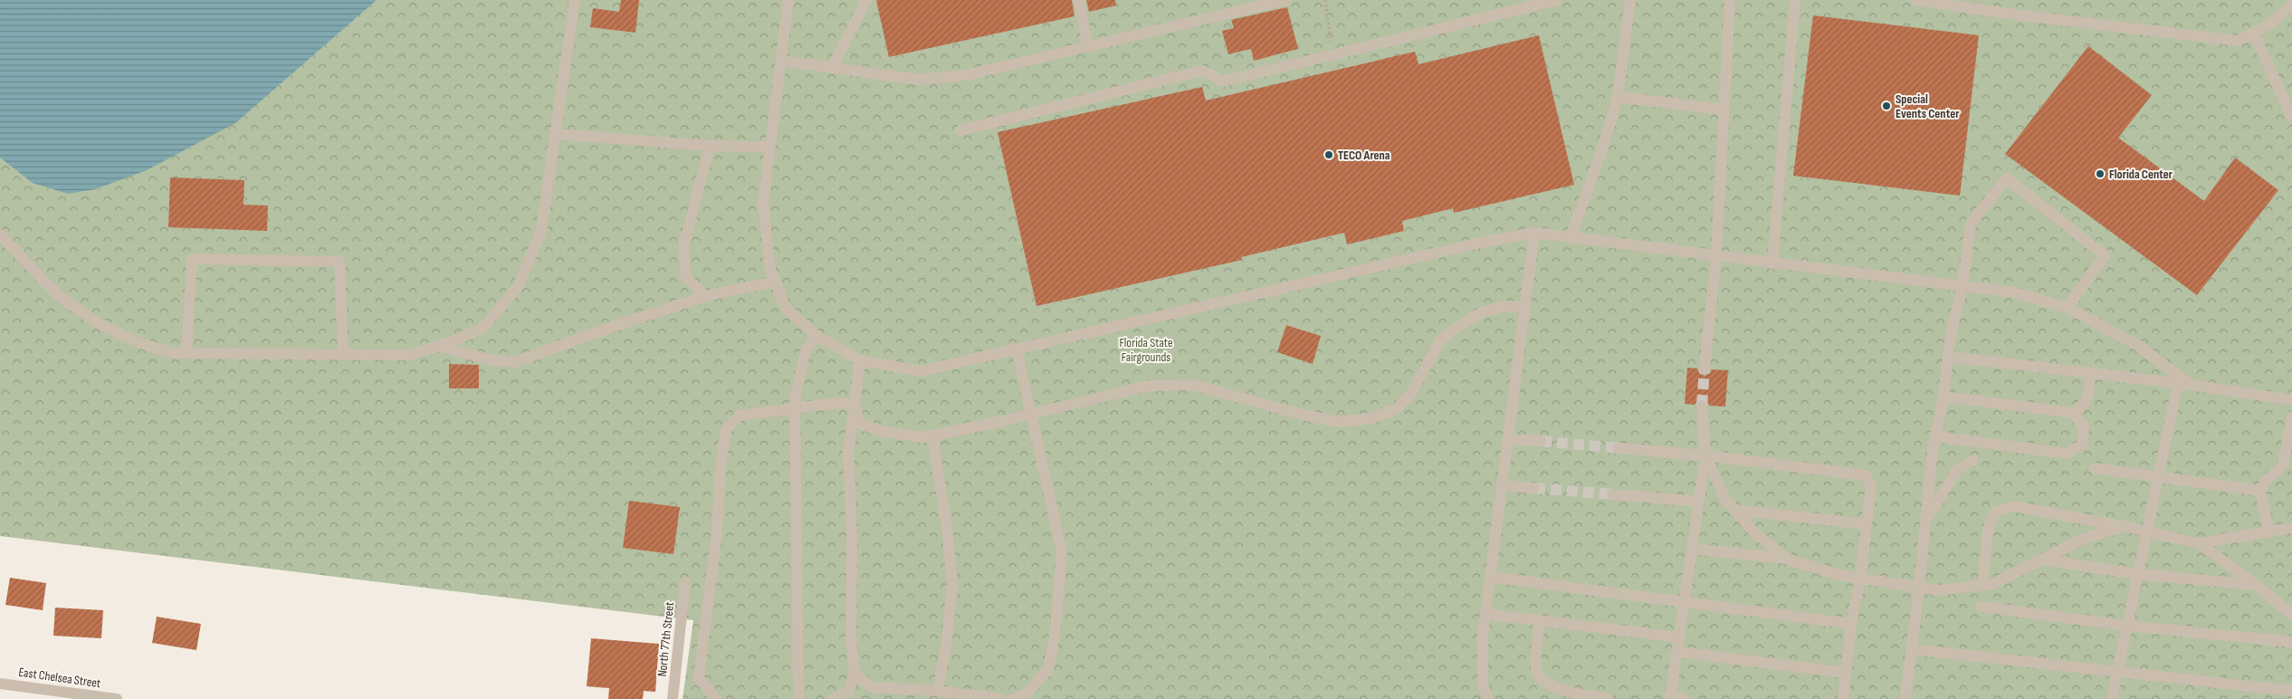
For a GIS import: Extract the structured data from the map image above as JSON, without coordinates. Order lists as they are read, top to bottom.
{
  "streets": {
    "street": ["North 77th Street", "East Chelsea Street"]
  },
  "parks": ["Florida State Fairgrounds"],
  "places": ["Special Events Center", "TECO Arena", "Florida Center"]
}
